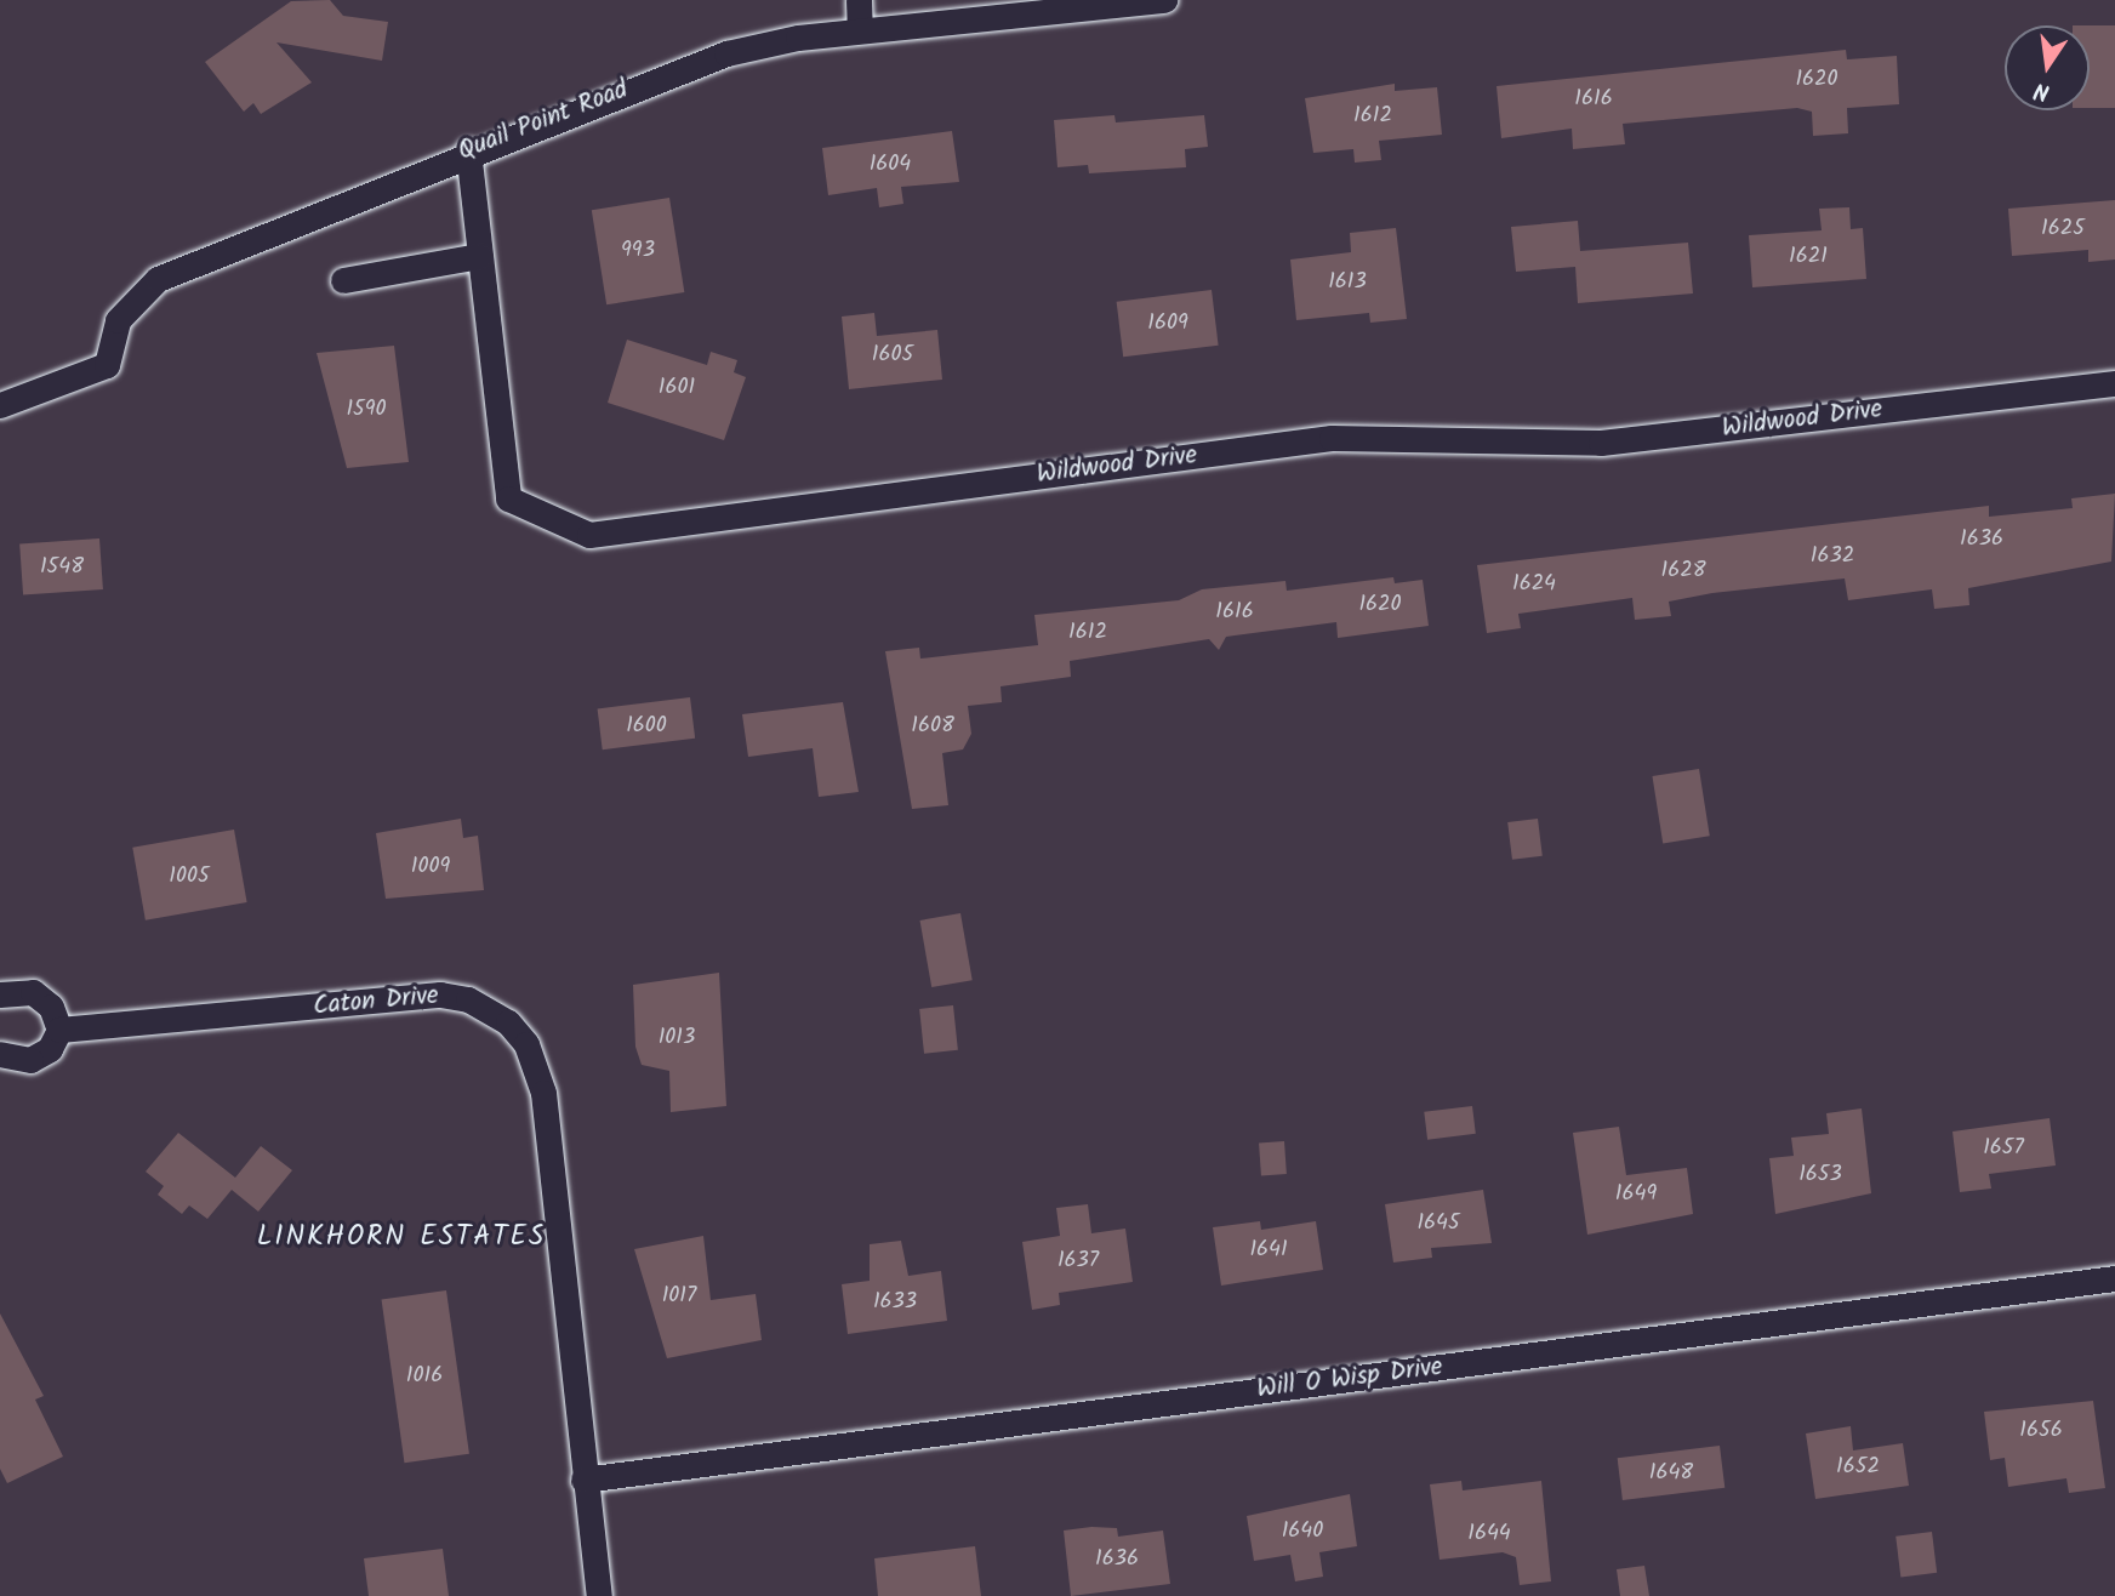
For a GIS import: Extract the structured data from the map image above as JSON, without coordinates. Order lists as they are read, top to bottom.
{
  "streets": {
    "street": [
      "Quail Point Road",
      "Wildwood Drive",
      "Caton Drive",
      "Will O Wisp Drive"
    ]
  },
  "crossings": [
    ["Caton Drive", "Will O Wisp Drive"]
  ],
  "districts": ["LINKHORN ESTATES"],
  "house_numbers": [
    "1620",
    "1616",
    "1612",
    "1604",
    "1625",
    "993",
    "1621",
    "1613",
    "1609",
    "1605",
    "1601",
    "1590",
    "1636",
    "1632",
    "1548",
    "1628",
    "1624",
    "1620",
    "1616",
    "1612",
    "1600",
    "1608",
    "1009",
    "1005",
    "1013",
    "1657",
    "1653",
    "1649",
    "1645",
    "1641",
    "1637",
    "1017",
    "1633",
    "1016",
    "1656",
    "1652",
    "1648",
    "1640",
    "1644",
    "1636"
  ],
  "north": "bottom"
}
